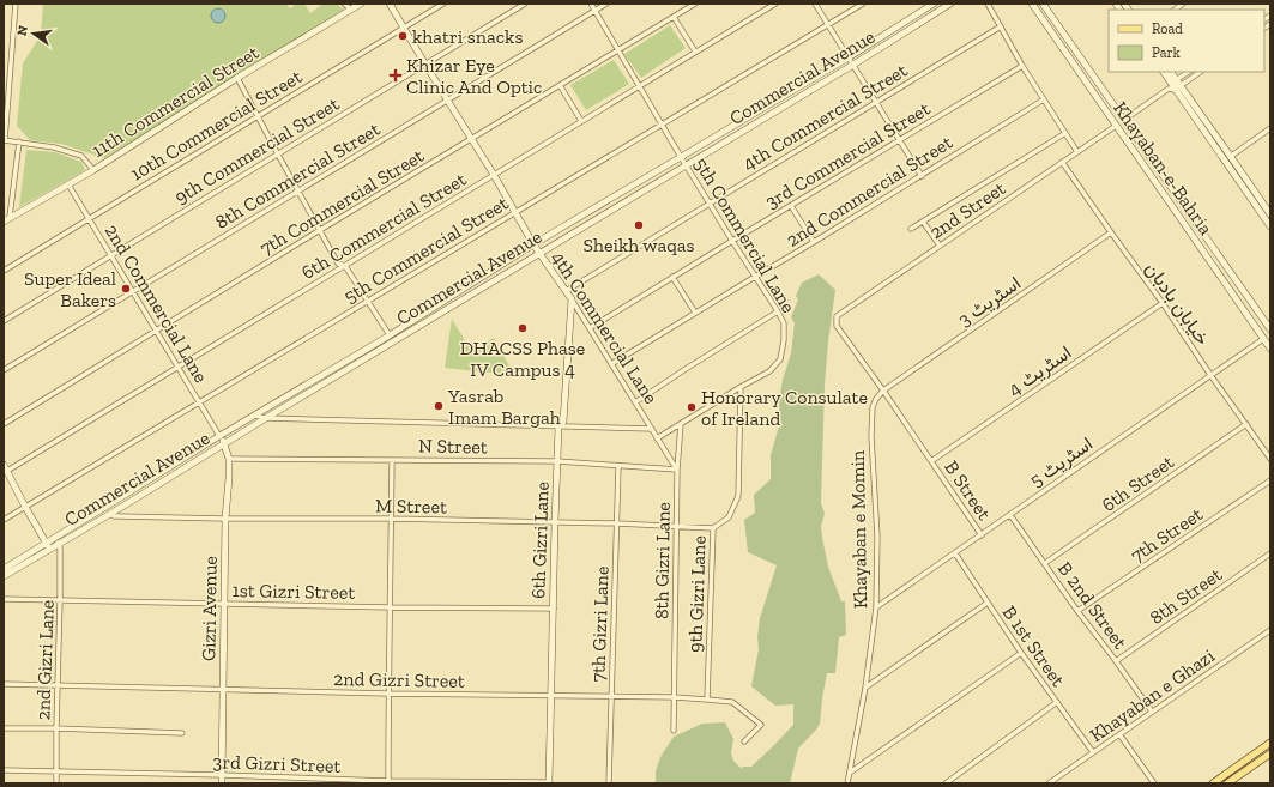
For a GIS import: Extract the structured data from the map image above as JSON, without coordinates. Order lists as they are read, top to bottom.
{
  "streets": {
    "main road": [
      "Commercial Avenue",
      "11th Commercial Street",
      "Khayaban-e-Bahria",
      "4th Commercial Lane",
      "6th Gizri Lane",
      "Gizri Avenue"
    ],
    "street": [
      "4th Commercial Street",
      "10th Commercial Street",
      "9th Commercial Street",
      "3rd Commercial Street",
      "8th Commercial Street",
      "2nd Commercial Street",
      "7th Commercial Street",
      "2nd Street",
      "6th Commercial Street",
      "5th Commercial Lane",
      "5th Commercial Street",
      "اسٹریٹ 3",
      "2nd Commercial Lane",
      "خیابان بادبان",
      "اسٹریٹ 4",
      "N Street",
      "اسٹریٹ 5",
      "6th Street",
      "B Street",
      "M Street",
      "Khayaban e Momin",
      "7th Street",
      "8th Gizri Lane",
      "1st Gizri Street",
      "9th Gizri Lane",
      "8th Street",
      "B 2nd Street",
      "7th Gizri Lane",
      "B 1st Street",
      "2nd Gizri Lane",
      "2nd Gizri Street",
      "Khayaban e Ghazi",
      "3rd Gizri Street"
    ]
  },
  "crossings": [
    ["Commercial Avenue", "5th Commercial Lane"],
    ["Commercial Avenue", "2nd Commercial Lane"],
    ["Commercial Avenue", "4th Commercial Lane"],
    ["Commercial Avenue", "M Street"],
    ["Commercial Avenue", "Gizri Avenue"],
    ["Commercial Avenue", "2nd Gizri Lane"],
    ["11th Commercial Street", "2nd Commercial Lane"],
    ["4th Commercial Street", "5th Commercial Lane"],
    ["4th Commercial Street", "4th Commercial Lane"],
    ["10th Commercial Street", "2nd Commercial Lane"],
    ["10th Commercial Street", "4th Commercial Lane"],
    ["9th Commercial Street", "2nd Commercial Lane"],
    ["9th Commercial Street", "4th Commercial Lane"],
    ["3rd Commercial Street", "5th Commercial Lane"],
    ["3rd Commercial Street", "4th Commercial Lane"],
    ["Khayaban-e-Bahria", "2nd Street"],
    ["Khayaban-e-Bahria", "اسٹریٹ 5"],
    ["8th Commercial Street", "5th Commercial Lane"],
    ["8th Commercial Street", "2nd Commercial Lane"],
    ["8th Commercial Street", "4th Commercial Lane"],
    ["2nd Commercial Street", "5th Commercial Lane"],
    ["2nd Commercial Street", "4th Commercial Lane"],
    ["7th Commercial Street", "5th Commercial Lane"],
    ["7th Commercial Street", "2nd Commercial Lane"],
    ["7th Commercial Street", "4th Commercial Lane"],
    ["2nd Street", "اسٹریٹ 3"],
    ["2nd Street", "خیابان بادبان"],
    ["2nd Street", "B Street"],
    ["2nd Street", "Khayaban e Momin"],
    ["6th Commercial Street", "5th Commercial Lane"],
    ["6th Commercial Street", "2nd Commercial Lane"],
    ["6th Commercial Street", "4th Commercial Lane"],
    ["5th Commercial Lane", "5th Commercial Street"],
    ["5th Commercial Lane", "4th Commercial Lane"],
    ["5th Commercial Lane", "8th Gizri Lane"],
    ["5th Commercial Lane", "9th Gizri Lane"],
    ["5th Commercial Street", "2nd Commercial Lane"],
    ["5th Commercial Street", "4th Commercial Lane"],
    ["اسٹریٹ 3", "خیابان بادبان"],
    ["اسٹریٹ 3", "B Street"],
    ["اسٹریٹ 3", "Khayaban e Momin"],
    ["2nd Commercial Lane", "Gizri Avenue"],
    ["خیابان بادبان", "اسٹریٹ 4"],
    ["خیابان بادبان", "اسٹریٹ 5"],
    ["خیابان بادبان", "6th Street"],
    ["4th Commercial Lane", "N Street"],
    ["4th Commercial Lane", "6th Gizri Lane"],
    ["4th Commercial Lane", "8th Gizri Lane"],
    ["اسٹریٹ 4", "B Street"],
    ["N Street", "6th Gizri Lane"],
    ["N Street", "8th Gizri Lane"],
    ["N Street", "Gizri Avenue"],
    ["N Street", "7th Gizri Lane"],
    ["اسٹریٹ 5", "B Street"],
    ["اسٹریٹ 5", "Khayaban e Momin"],
    ["اسٹریٹ 5", "B 2nd Street"],
    ["اسٹریٹ 5", "B 1st Street"],
    ["6th Street", "B 2nd Street"],
    ["B Street", "Khayaban e Momin"],
    ["M Street", "6th Gizri Lane"],
    ["M Street", "8th Gizri Lane"],
    ["M Street", "9th Gizri Lane"],
    ["M Street", "Gizri Avenue"],
    ["M Street", "7th Gizri Lane"],
    ["7th Street", "B 2nd Street"],
    ["6th Gizri Lane", "1st Gizri Street"],
    ["6th Gizri Lane", "2nd Gizri Street"],
    ["6th Gizri Lane", "3rd Gizri Street"],
    ["8th Gizri Lane", "2nd Gizri Street"],
    ["1st Gizri Street", "Gizri Avenue"],
    ["1st Gizri Street", "2nd Gizri Lane"],
    ["9th Gizri Lane", "2nd Gizri Street"],
    ["8th Street", "B 2nd Street"],
    ["B 2nd Street", "Khayaban e Ghazi"],
    ["Gizri Avenue", "2nd Gizri Street"],
    ["Gizri Avenue", "3rd Gizri Street"],
    ["7th Gizri Lane", "2nd Gizri Street"],
    ["B 1st Street", "Khayaban e Ghazi"],
    ["2nd Gizri Lane", "2nd Gizri Street"],
    ["2nd Gizri Lane", "3rd Gizri Street"]
  ],
  "places": {
    "other": [
      "khatri snacks",
      "Sheikh waqas",
      "Super Ideal Bakers",
      "DHACSS Phase IV Campus 4",
      "Yasrab Imam Bargah",
      "Honorary Consulate of Ireland"
    ],
    "health": ["Khizar Eye Clinic And Optic"]
  },
  "legend": ["Road", "Park"],
  "north": "left"
}
